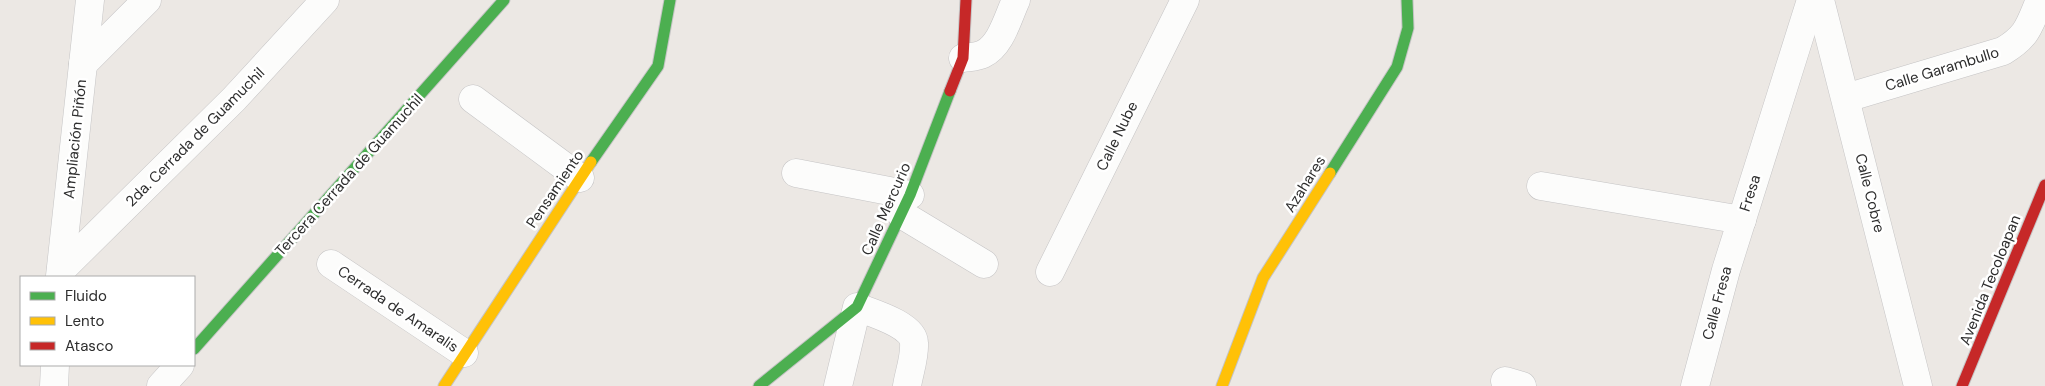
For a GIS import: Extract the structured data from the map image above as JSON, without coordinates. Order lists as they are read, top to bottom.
{
  "streets": {
    "street": [
      "Calle Garambullo",
      "Calle Nube",
      "2da. Cerrada de Guamuchil",
      "Ampliación Piñón",
      "Tercera Cerrada de Guamuchil",
      "Azahares",
      "Pensamiento",
      "Fresa",
      "Calle Cobre",
      "Calle Mercurio",
      "Avenida Tecoloapan",
      "Calle Fresa",
      "Cerrada de Amaralis"
    ]
  },
  "crossings": [
    ["Calle Garambullo", "Calle Cobre"],
    ["2da. Cerrada de Guamuchil", "Ampliación Piñón"],
    ["Pensamiento", "Cerrada de Amaralis"],
    ["Fresa", "Calle Fresa"]
  ],
  "legend": ["Fluido", "Lento", "Atasco"]
}
